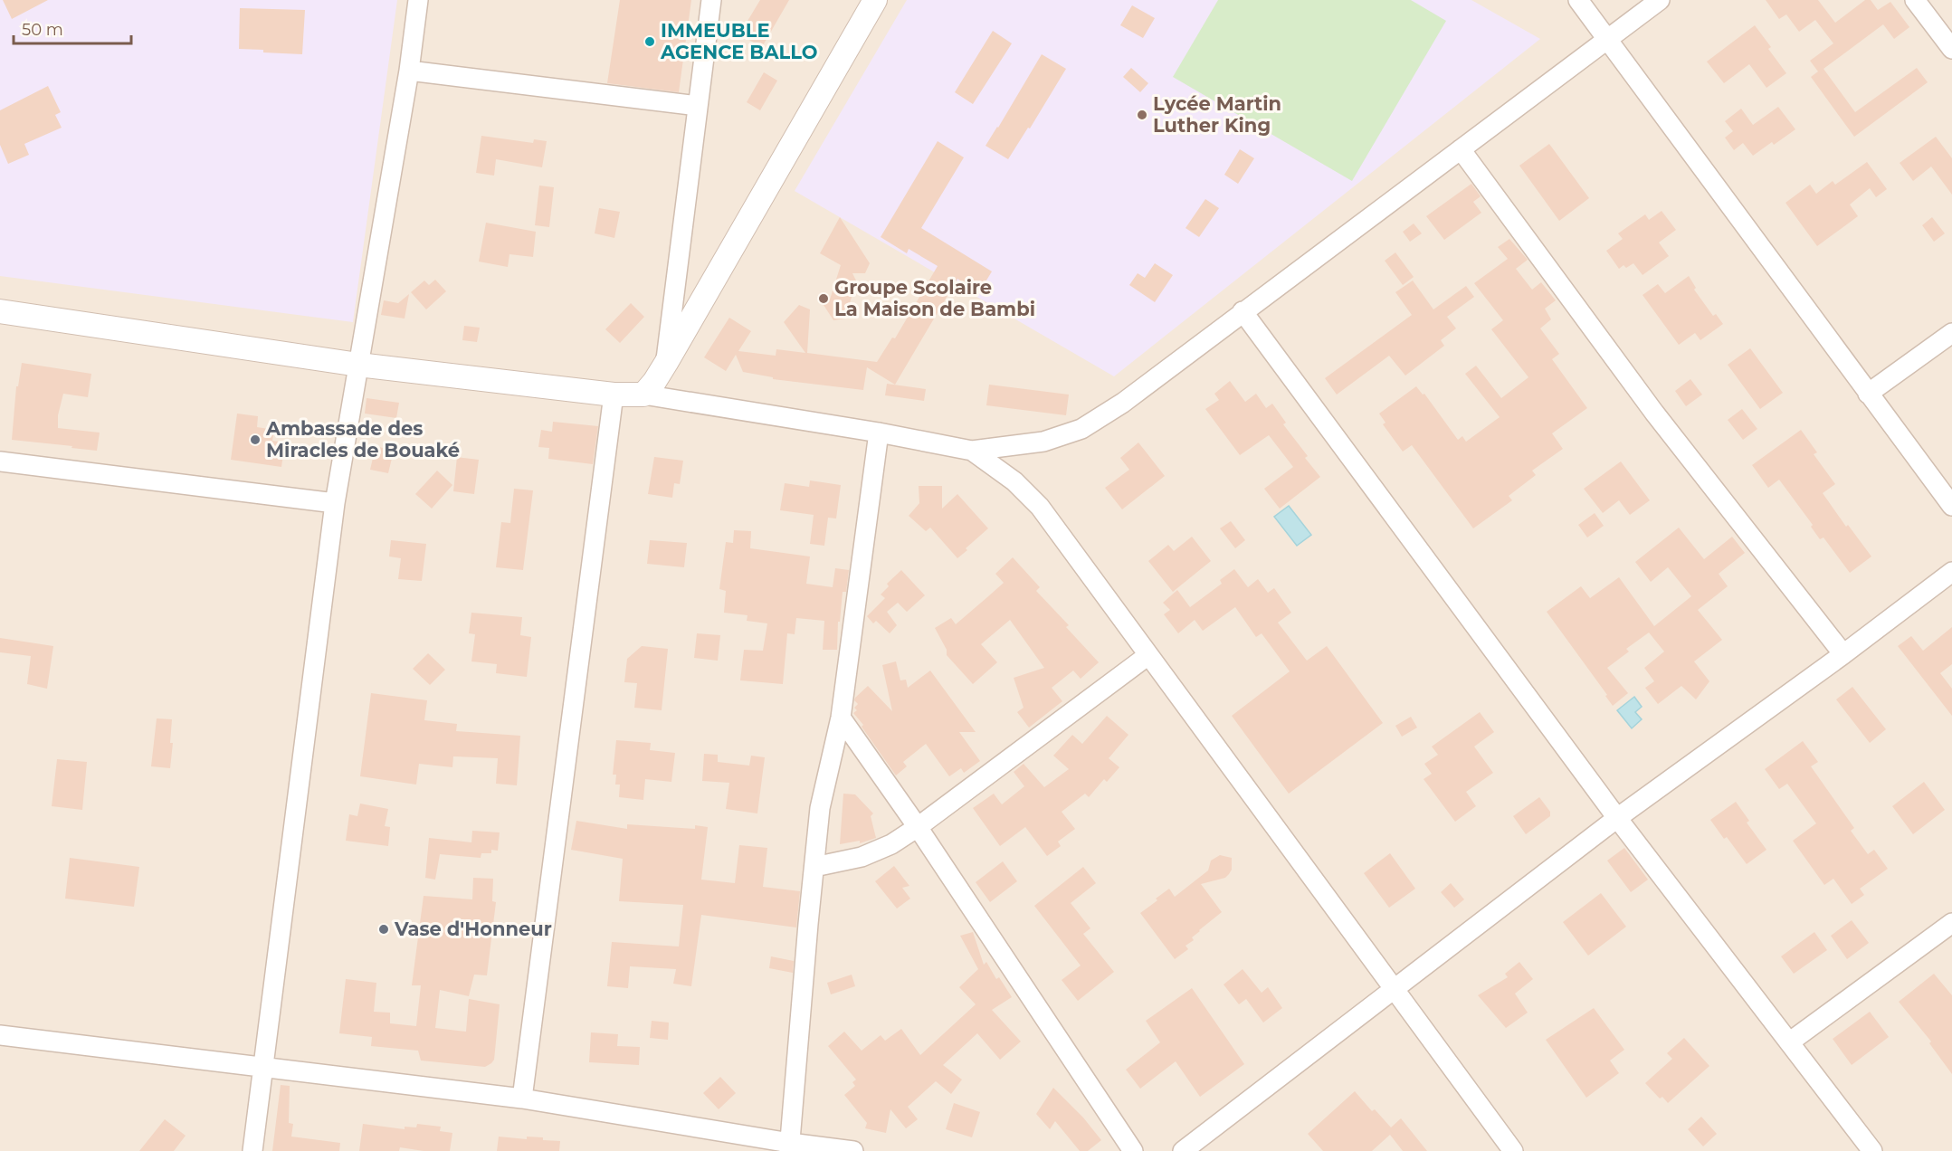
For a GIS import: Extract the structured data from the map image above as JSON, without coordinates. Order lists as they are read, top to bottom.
{
  "places": [
    "IMMEUBLE AGENCE BALLO",
    "Lycée Martin Luther King",
    "Groupe Scolaire La Maison de Bambi",
    "Ambassade des Miracles de Bouaké",
    "Vase d'Honneur"
  ],
  "scale_bar": "50 m"
}
